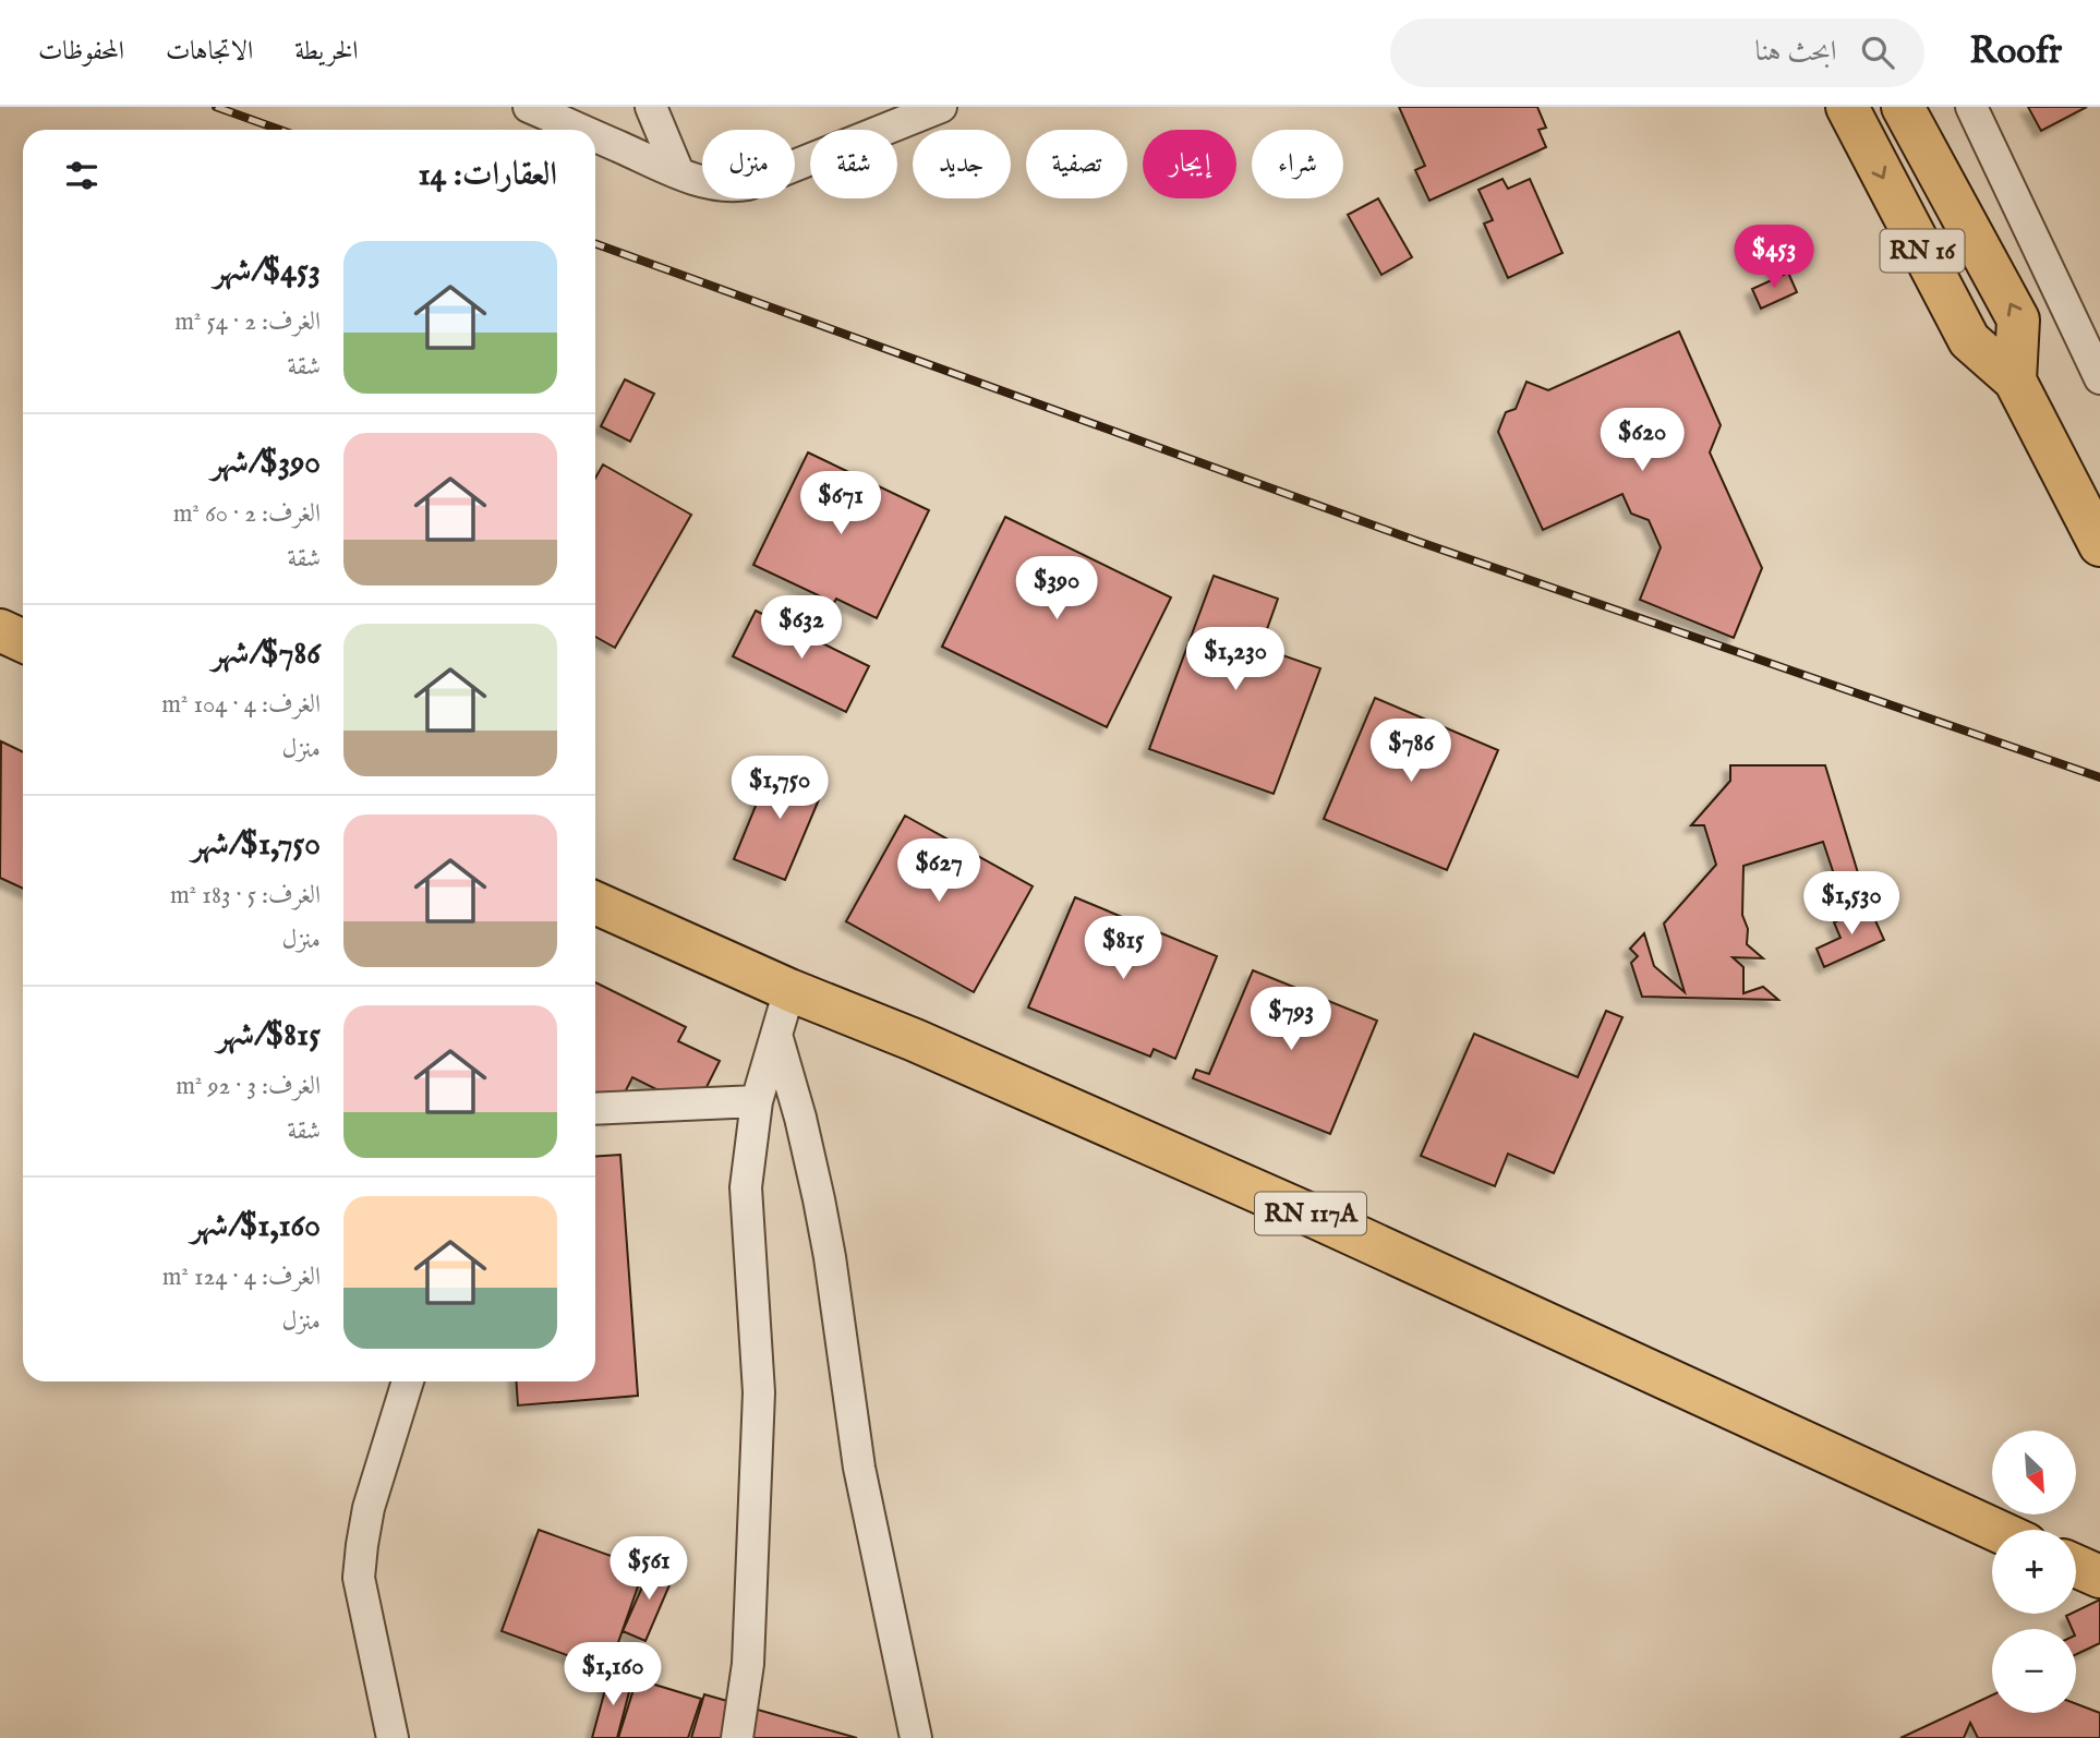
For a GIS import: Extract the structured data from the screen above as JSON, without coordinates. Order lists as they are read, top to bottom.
{
  "streets": {
    "main road": ["RN 16", "RN 117A"]
  },
  "north": "bottom right",
  "page": {
    "header": "Roofr",
    "search": "ابحث هنا",
    "nav": ["الخريطة", "الاتجاهات", "المحفوظات"],
    "chip": [
      "شراء",
      "إيجار",
      "تصفية",
      "جديد",
      "شقة",
      "منزل"
    ],
    "heading": "العقارات: 14",
    "list": [
      {
        "name": "$453/شهر",
        "note": "الغرف: 2 · 54 m² · شقة"
      },
      {
        "name": "$390/شهر",
        "note": "الغرف: 2 · 60 m² · شقة"
      },
      {
        "name": "$786/شهر",
        "note": "الغرف: 4 · 104 m² · منزل"
      },
      {
        "name": "$1,750/شهر",
        "note": "الغرف: 5 · 183 m² · منزل"
      },
      {
        "name": "$815/شهر",
        "note": "الغرف: 3 · 92 m² · شقة"
      },
      {
        "name": "$1,160/شهر",
        "note": "الغرف: 4 · 124 m² · منزل"
      }
    ],
    "price": [
      "$453",
      "$620",
      "$671",
      "$390",
      "$632",
      "$1,230",
      "$786",
      "$1,750",
      "$627",
      "$1,530",
      "$815",
      "$793",
      "$561",
      "$1,160"
    ],
    "map_buttons": ["+", "−"]
  }
}
